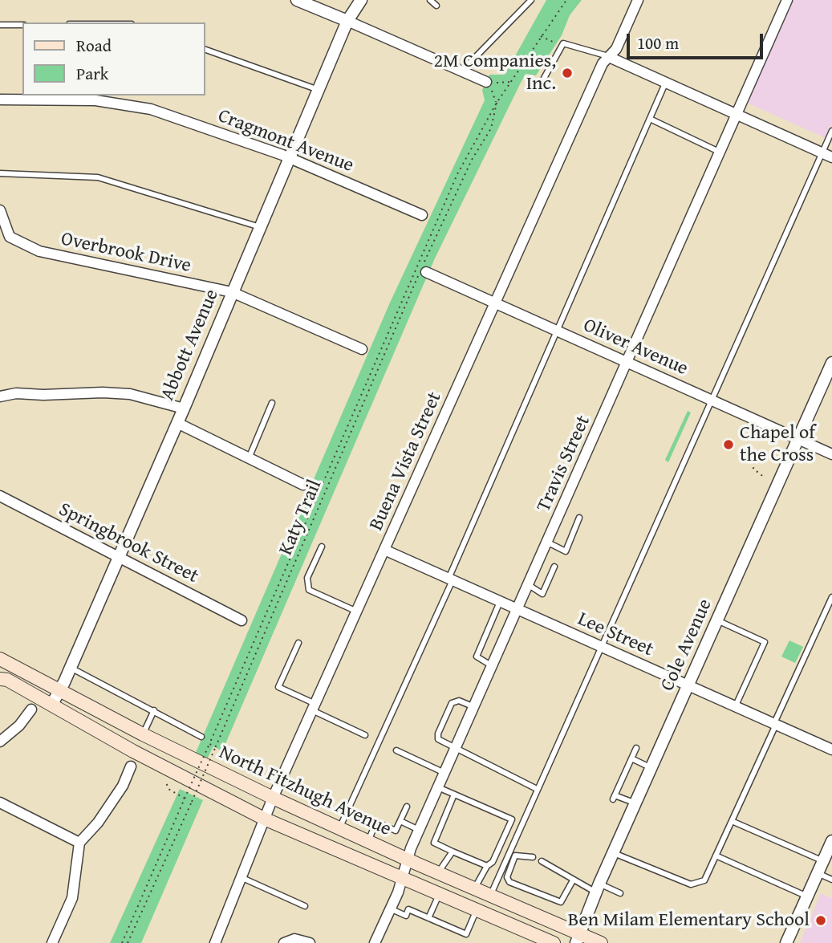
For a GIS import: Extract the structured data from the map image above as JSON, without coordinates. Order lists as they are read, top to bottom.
{
  "streets": {
    "main road": ["North Fitzhugh Avenue"],
    "street": [
      "Cragmont Avenue",
      "Overbrook Drive",
      "Abbott Avenue",
      "Oliver Avenue",
      "Buena Vista Street",
      "Travis Street",
      "Springbrook Street",
      "Lee Street",
      "Cole Avenue"
    ],
    "path": ["Katy Trail"]
  },
  "crossings": [
    ["Cragmont Avenue", "Abbott Avenue"],
    ["Overbrook Drive", "Abbott Avenue"],
    ["Abbott Avenue", "Springbrook Street"],
    ["Abbott Avenue", "North Fitzhugh Avenue"],
    ["Oliver Avenue", "Buena Vista Street"],
    ["Oliver Avenue", "Travis Street"],
    ["Oliver Avenue", "Katy Trail"],
    ["Oliver Avenue", "Cole Avenue"],
    ["Buena Vista Street", "Lee Street"],
    ["Buena Vista Street", "North Fitzhugh Avenue"],
    ["Travis Street", "Lee Street"],
    ["Travis Street", "North Fitzhugh Avenue"],
    ["Lee Street", "Cole Avenue"],
    ["Cole Avenue", "North Fitzhugh Avenue"]
  ],
  "places": ["2M Companies, Inc.", "Chapel of the Cross", "Ben Milam Elementary School"],
  "legend": ["Road", "Park"],
  "scale_bar": "100 m"
}
